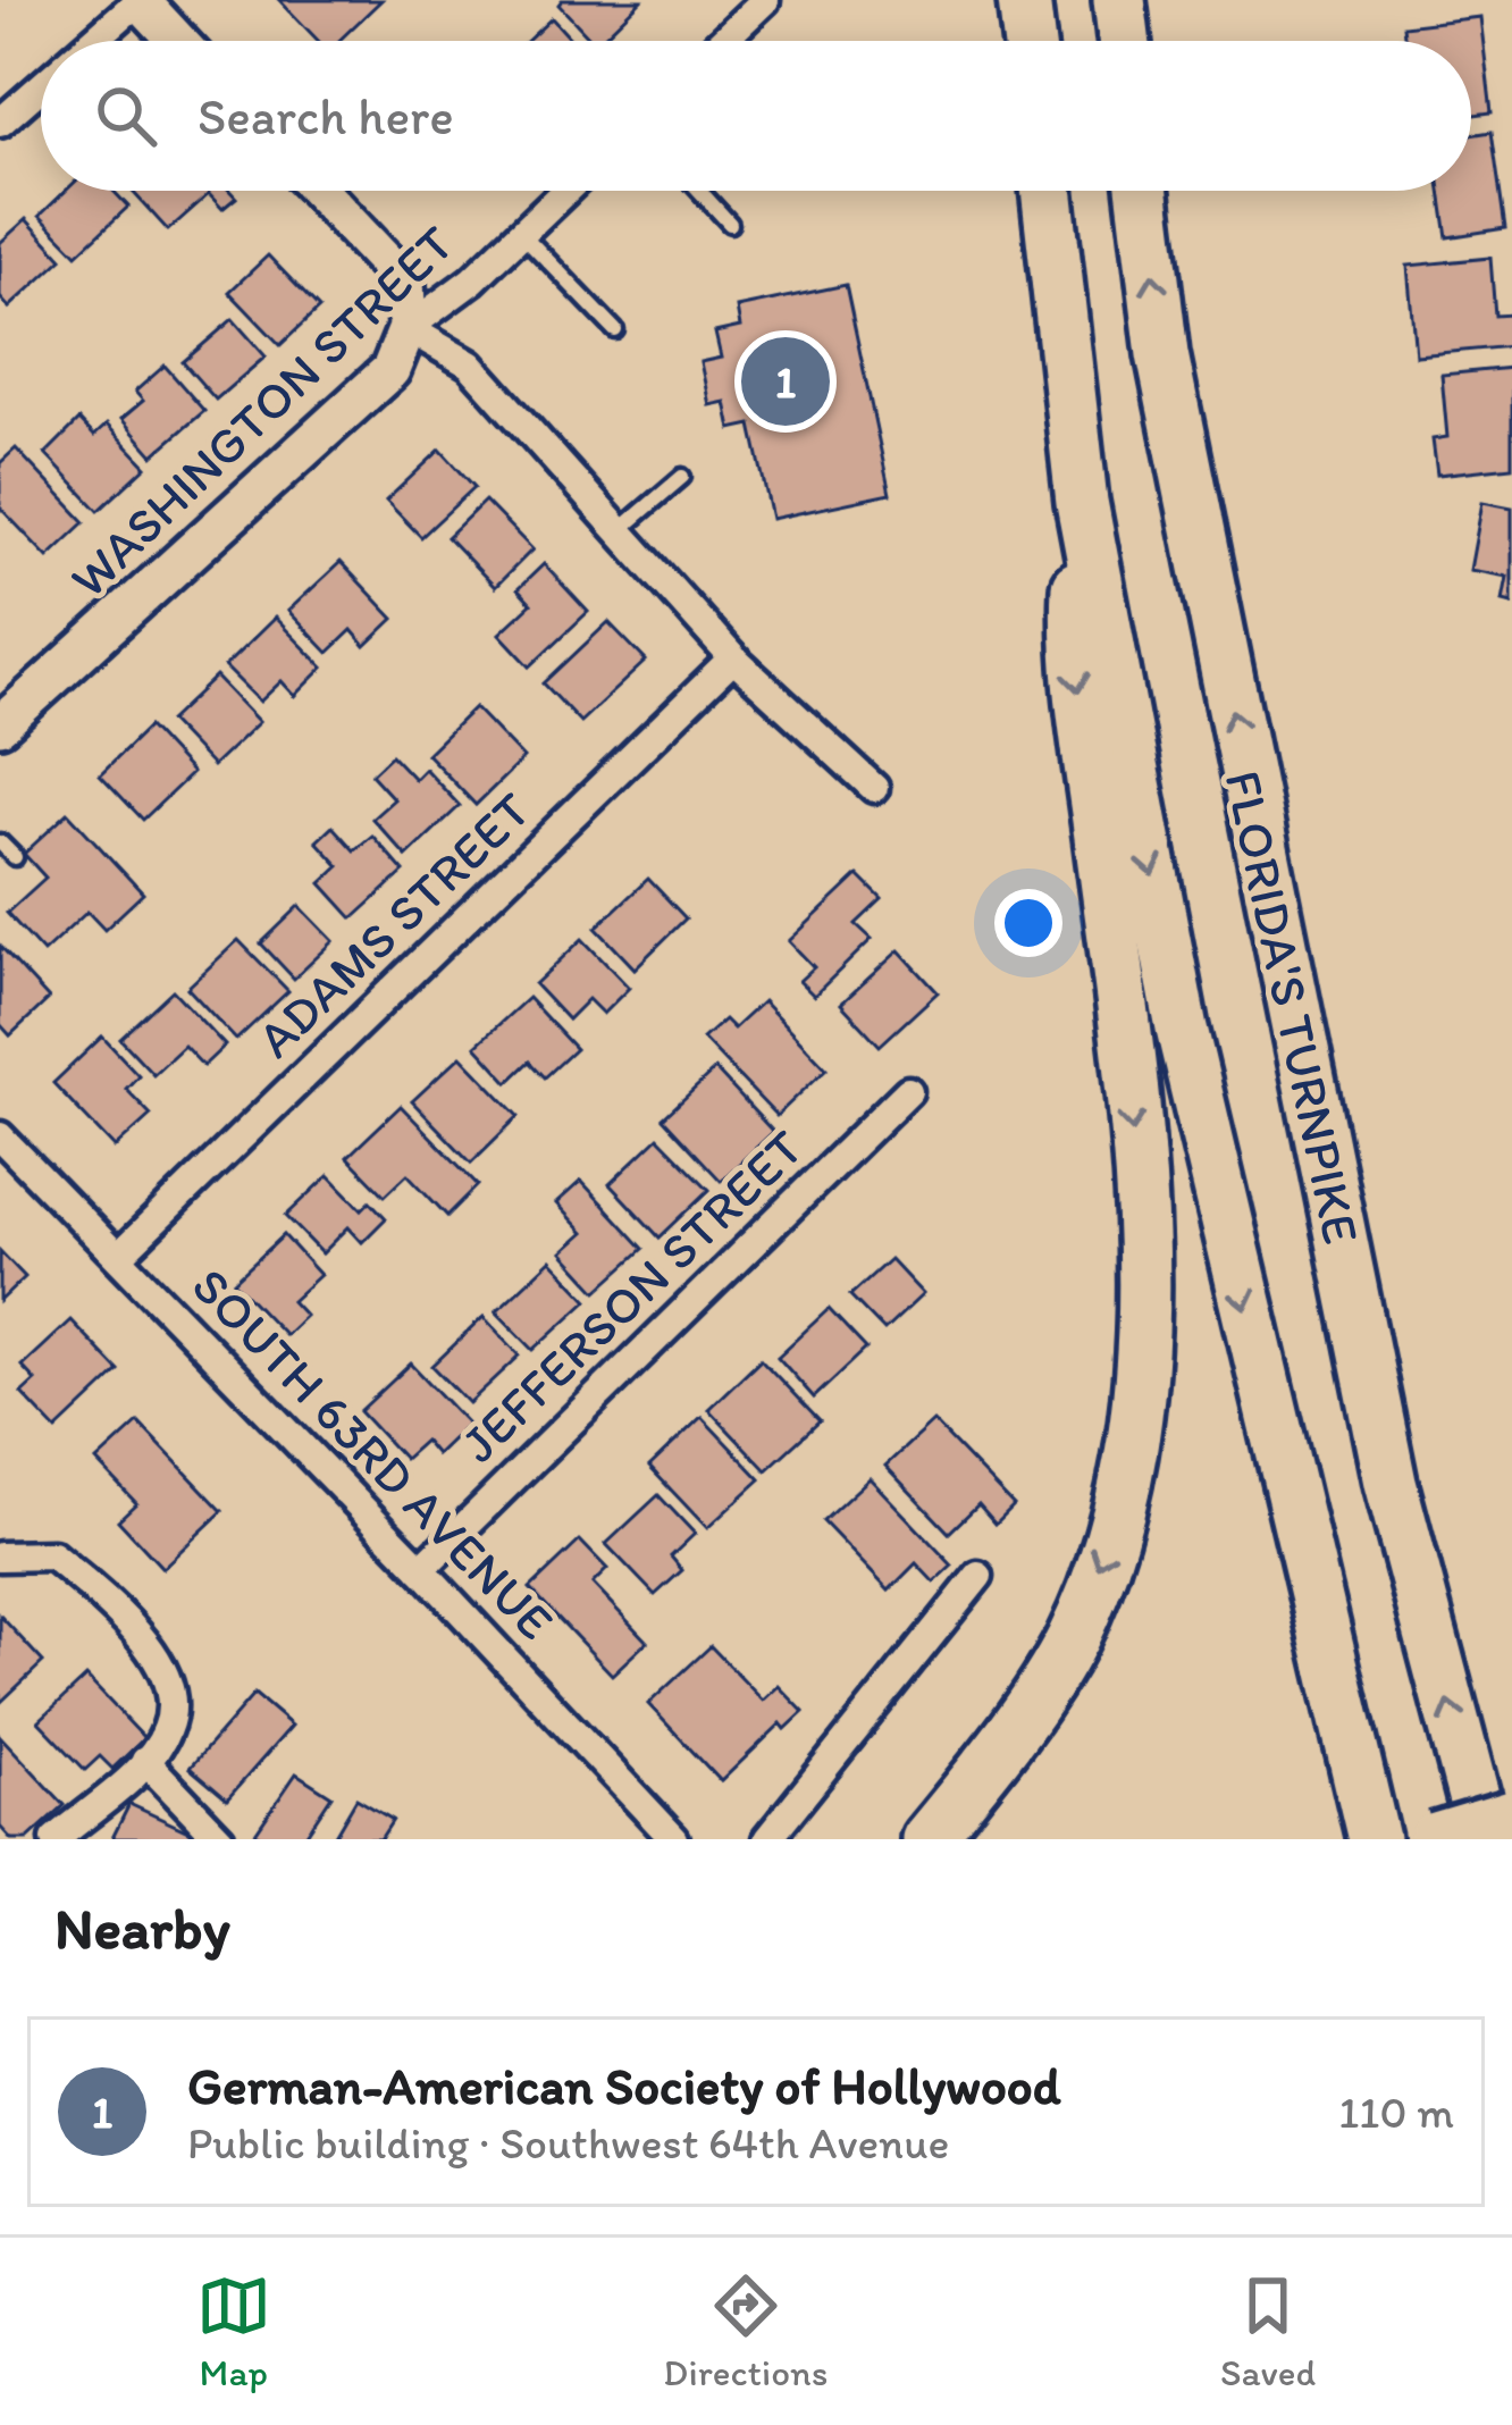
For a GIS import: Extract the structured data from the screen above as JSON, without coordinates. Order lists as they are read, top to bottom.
{
  "streets": {
    "highway": ["FLORIDA'S TURNPIKE"],
    "street": [
      "WASHINGTON STREET",
      "ADAMS STREET",
      "JEFFERSON STREET",
      "SOUTH 63RD AVENUE"
    ]
  },
  "crossings": [
    ["ADAMS STREET", "SOUTH 63RD AVENUE"],
    ["JEFFERSON STREET", "SOUTH 63RD AVENUE"]
  ],
  "page": {
    "search": "Search here",
    "pins": "1",
    "heading": "Nearby",
    "list": [
      {
        "mark": "1",
        "name": "German-American Society of Hollywood",
        "note": "Public building · Southwest 64th Avenue",
        "value": "110 m"
      }
    ],
    "nav": ["Map", "Directions", "Saved"]
  }
}
